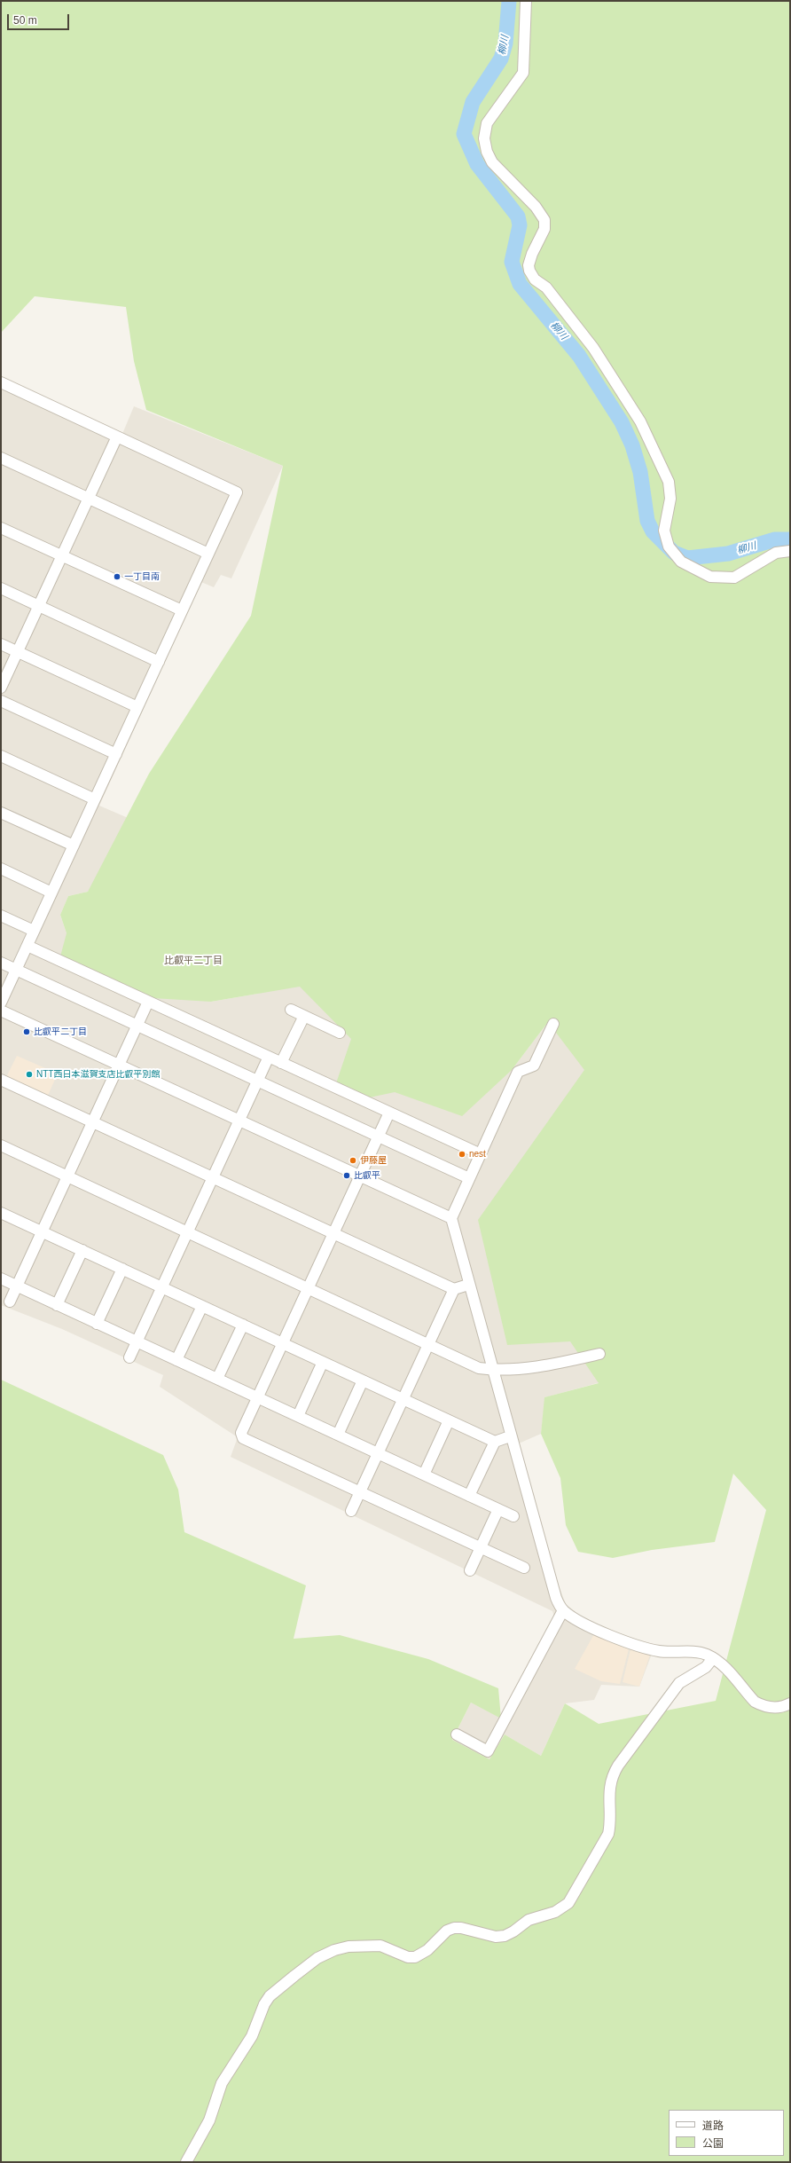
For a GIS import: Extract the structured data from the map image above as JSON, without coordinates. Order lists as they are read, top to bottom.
{
  "districts": ["比叡平二丁目"],
  "water": ["柳川"],
  "places": [
    "一丁目南",
    "比叡平二丁目",
    "NTT西日本滋賀支店比叡平別館",
    "nest",
    "伊藤屋",
    "比叡平"
  ],
  "legend": ["道路", "公園"],
  "scale_bar": "50 m"
}
